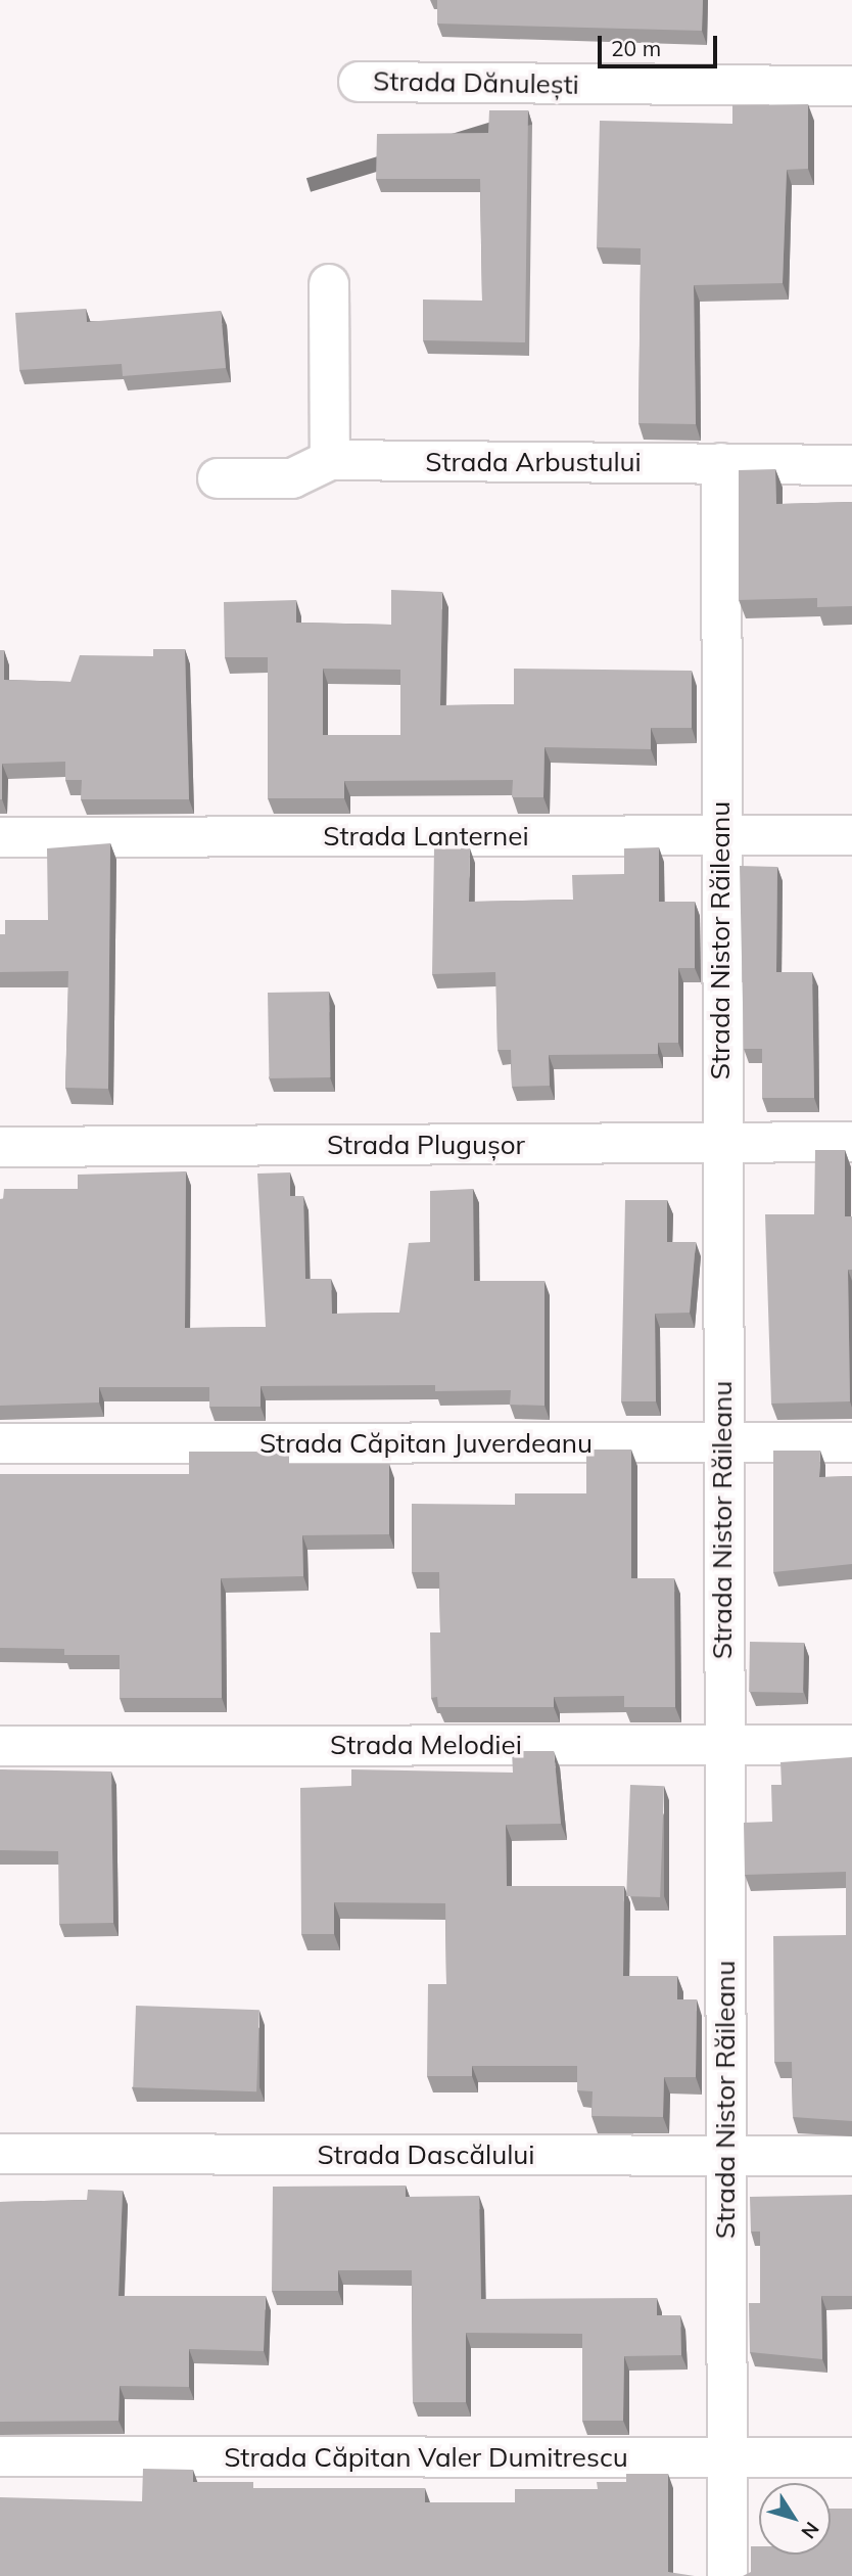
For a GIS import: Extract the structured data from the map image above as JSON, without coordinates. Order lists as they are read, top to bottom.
{
  "streets": {
    "street": [
      "Strada Dănulești",
      "Strada Arbustului",
      "Strada Lanternei",
      "Strada Nistor Răileanu",
      "Strada Plugușor",
      "Strada Căpitan Juverdeanu",
      "Strada Melodiei",
      "Strada Dascălului",
      "Strada Căpitan Valer Dumitrescu"
    ]
  },
  "crossings": [
    ["Strada Arbustului", "Strada Nistor Răileanu"],
    ["Strada Lanternei", "Strada Nistor Răileanu"],
    ["Strada Nistor Răileanu", "Strada Plugușor"],
    ["Strada Nistor Răileanu", "Strada Căpitan Juverdeanu"],
    ["Strada Nistor Răileanu", "Strada Melodiei"],
    ["Strada Nistor Răileanu", "Strada Dascălului"],
    ["Strada Nistor Răileanu", "Strada Căpitan Valer Dumitrescu"]
  ],
  "scale_bar": "20 m",
  "north": "bottom right"
}
